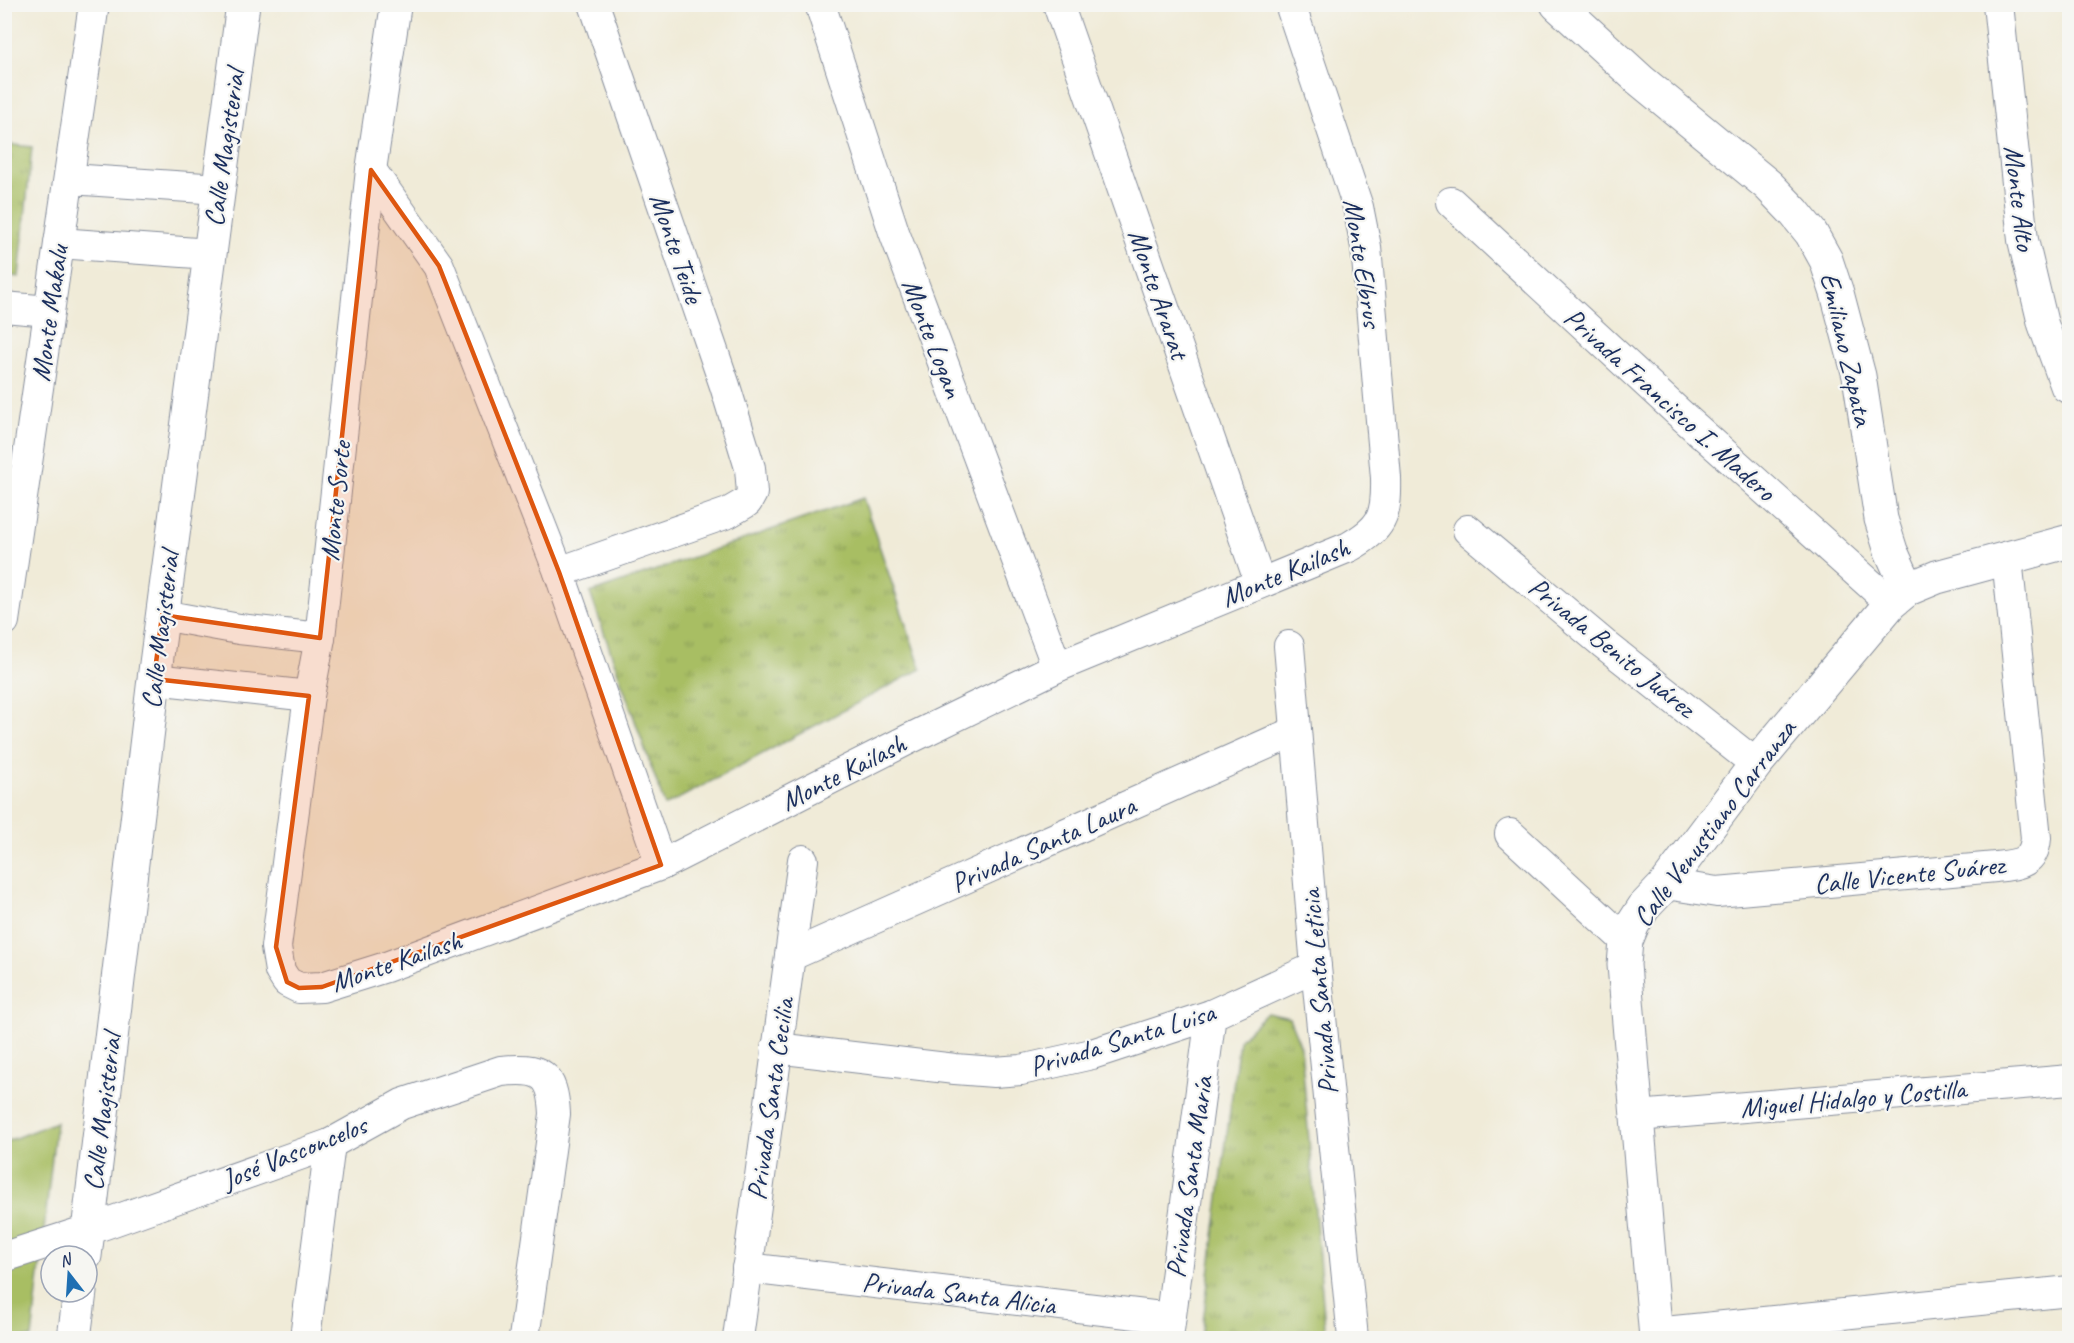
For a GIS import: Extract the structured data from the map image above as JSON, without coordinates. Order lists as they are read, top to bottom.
{
  "streets": {
    "street": [
      "Calle Magisterial",
      "Monte Alto",
      "Monte Teide",
      "Monte Elbrus",
      "Monte Ararat",
      "Monte Makalu",
      "Monte Logan",
      "Emiliano Zapata",
      "Privada Francisco I. Madero",
      "Monte Sorte",
      "Monte Kailash",
      "Privada Benito Juárez",
      "Calle Venustiano Carranza",
      "Privada Santa Laura",
      "Calle Vicente Suárez",
      "Privada Santa Leticia",
      "Privada Santa Luisa",
      "Miguel Hidalgo y Costilla",
      "Privada Santa Cecilia",
      "José Vasconcelos",
      "Privada Santa María",
      "Privada Santa Alicia"
    ]
  },
  "crossings": [
    ["Calle Magisterial", "José Vasconcelos"],
    ["Monte Elbrus", "Monte Kailash"],
    ["Monte Ararat", "Monte Kailash"],
    ["Monte Logan", "Monte Kailash"],
    ["Emiliano Zapata", "Privada Francisco I. Madero"],
    ["Emiliano Zapata", "Calle Venustiano Carranza"],
    ["Privada Francisco I. Madero", "Calle Venustiano Carranza"],
    ["Monte Sorte", "Monte Kailash"],
    ["Privada Benito Juárez", "Calle Venustiano Carranza"],
    ["Calle Venustiano Carranza", "Calle Vicente Suárez"],
    ["Calle Venustiano Carranza", "Miguel Hidalgo y Costilla"],
    ["Privada Santa Laura", "Privada Santa Leticia"],
    ["Privada Santa Laura", "Privada Santa Cecilia"],
    ["Privada Santa Leticia", "Privada Santa Luisa"],
    ["Privada Santa Luisa", "Privada Santa Cecilia"],
    ["Privada Santa Luisa", "Privada Santa María"],
    ["Privada Santa Cecilia", "Privada Santa Alicia"],
    ["Privada Santa María", "Privada Santa Alicia"]
  ],
  "north": "top"
}
